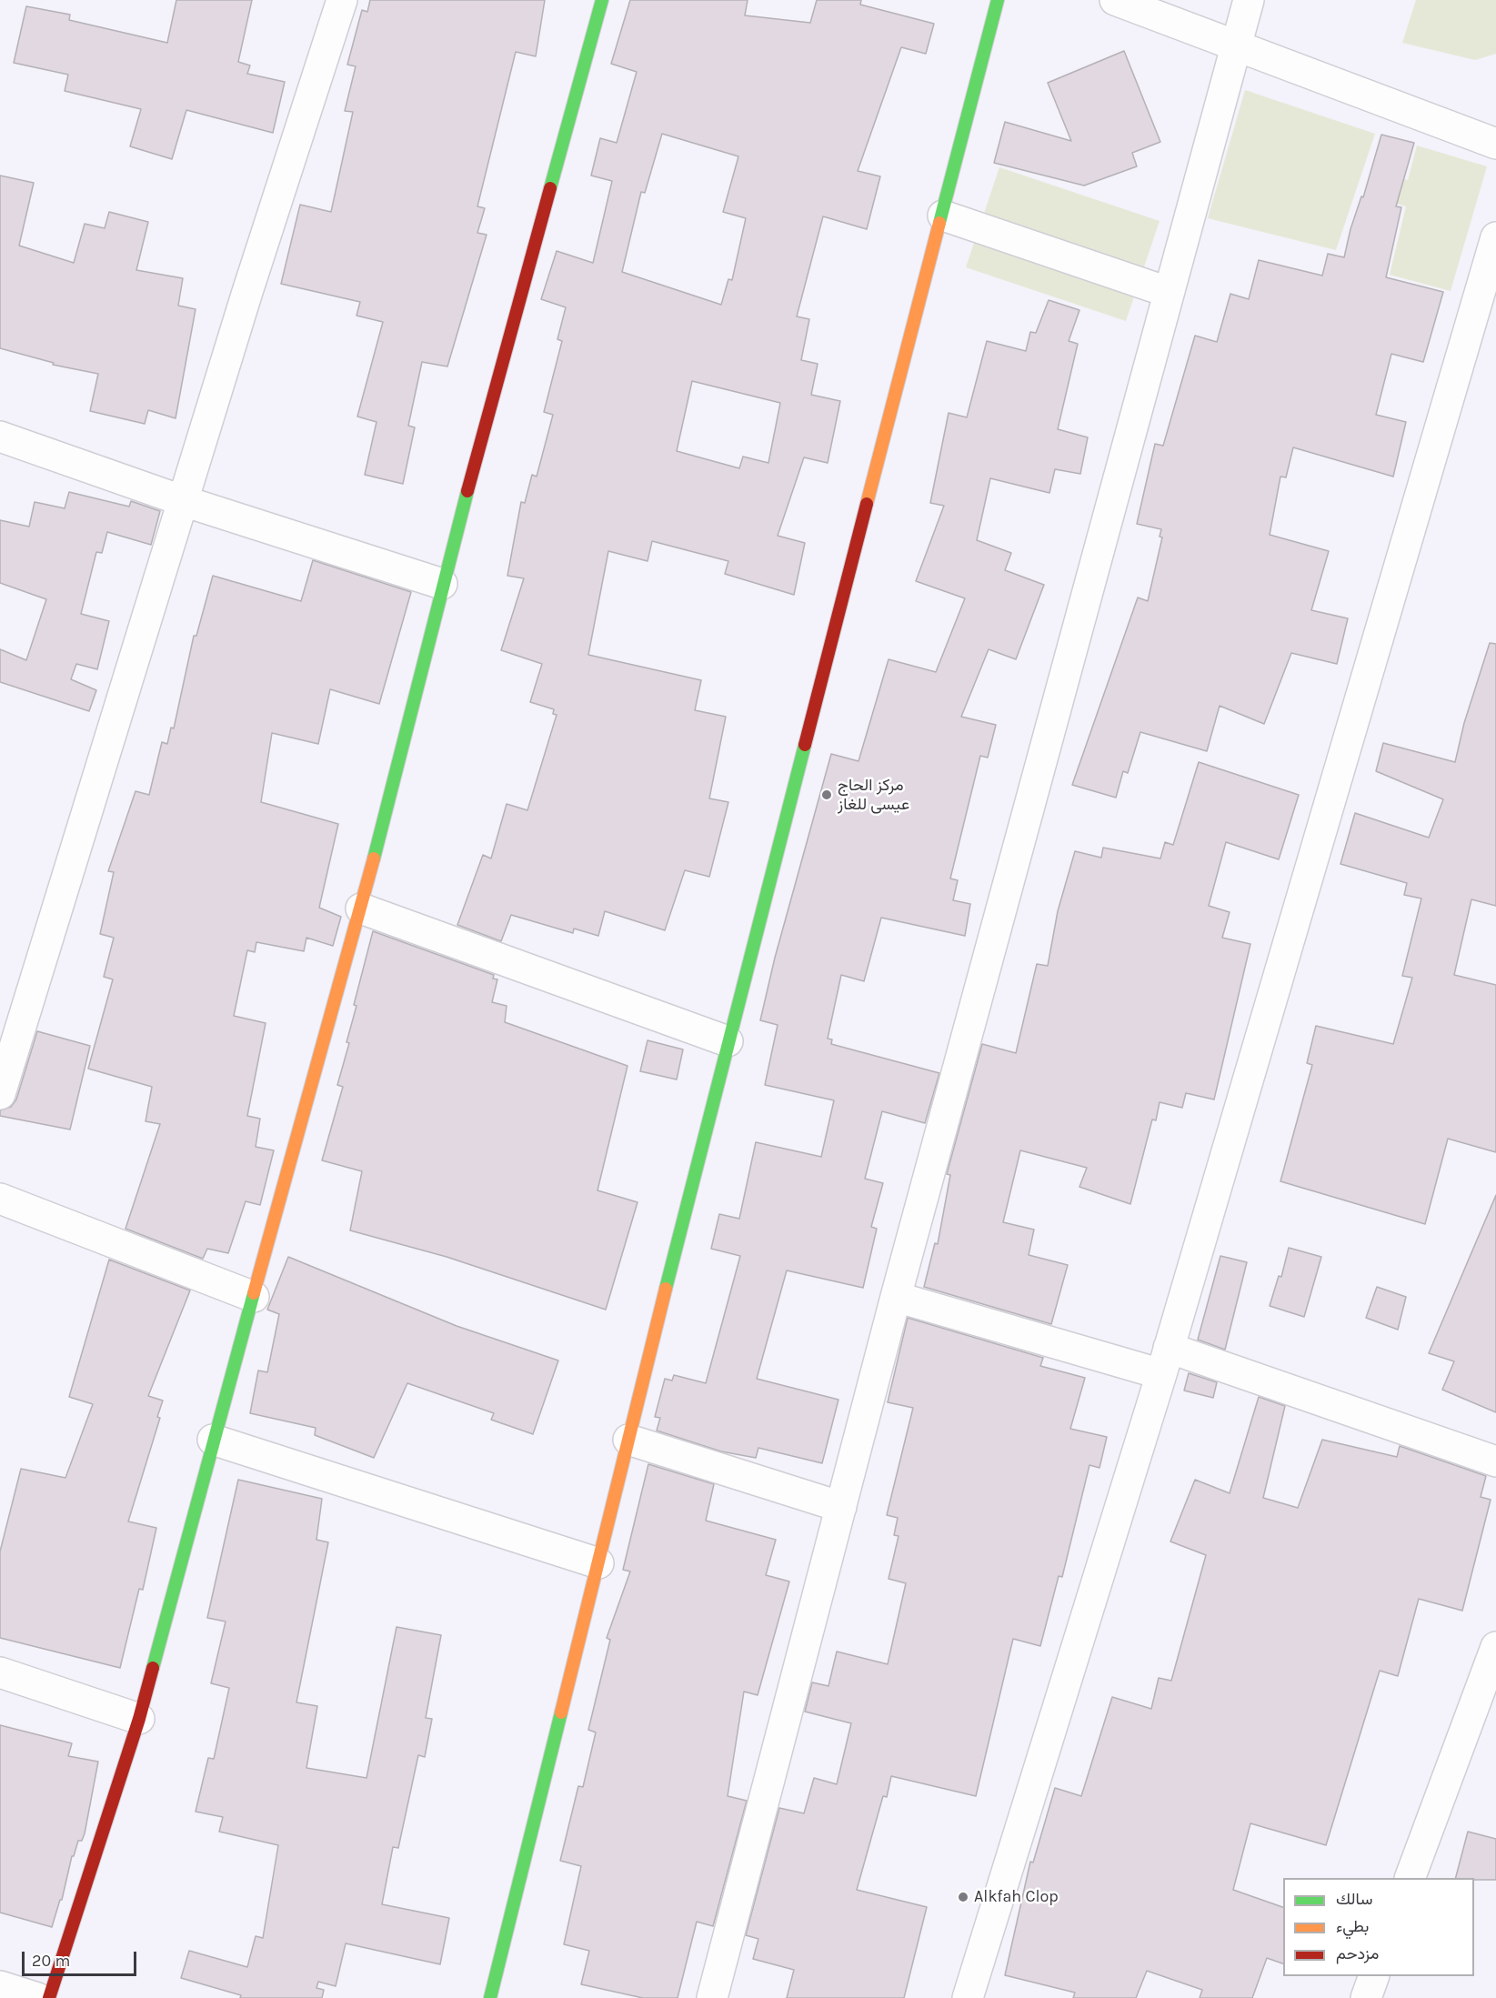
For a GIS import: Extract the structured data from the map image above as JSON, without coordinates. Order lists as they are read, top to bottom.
{
  "places": ["مركز الحاج عيسى للغاز", "Alkfah Clop"],
  "legend": ["سالك", "بطيء", "مزدحم"],
  "scale_bar": "20 m"
}
